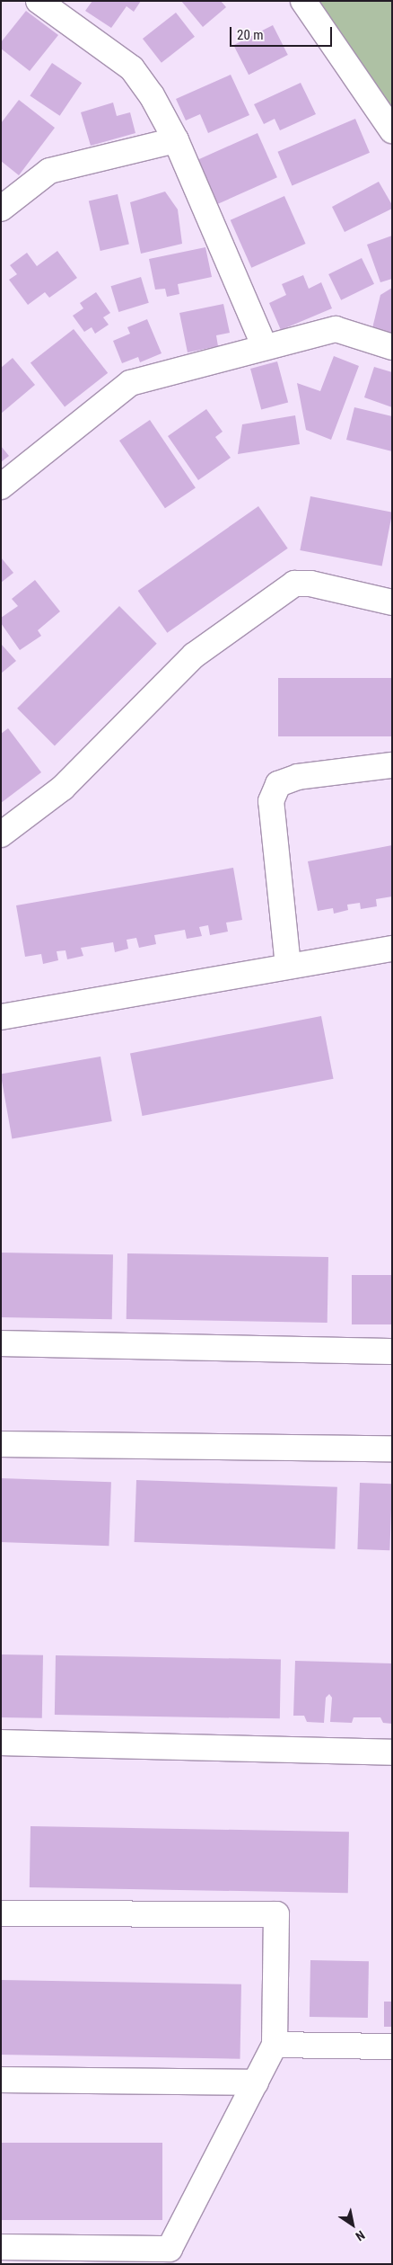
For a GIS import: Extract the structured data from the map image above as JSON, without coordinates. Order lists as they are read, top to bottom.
{
  "scale_bar": "20 m",
  "north": "bottom right"
}
